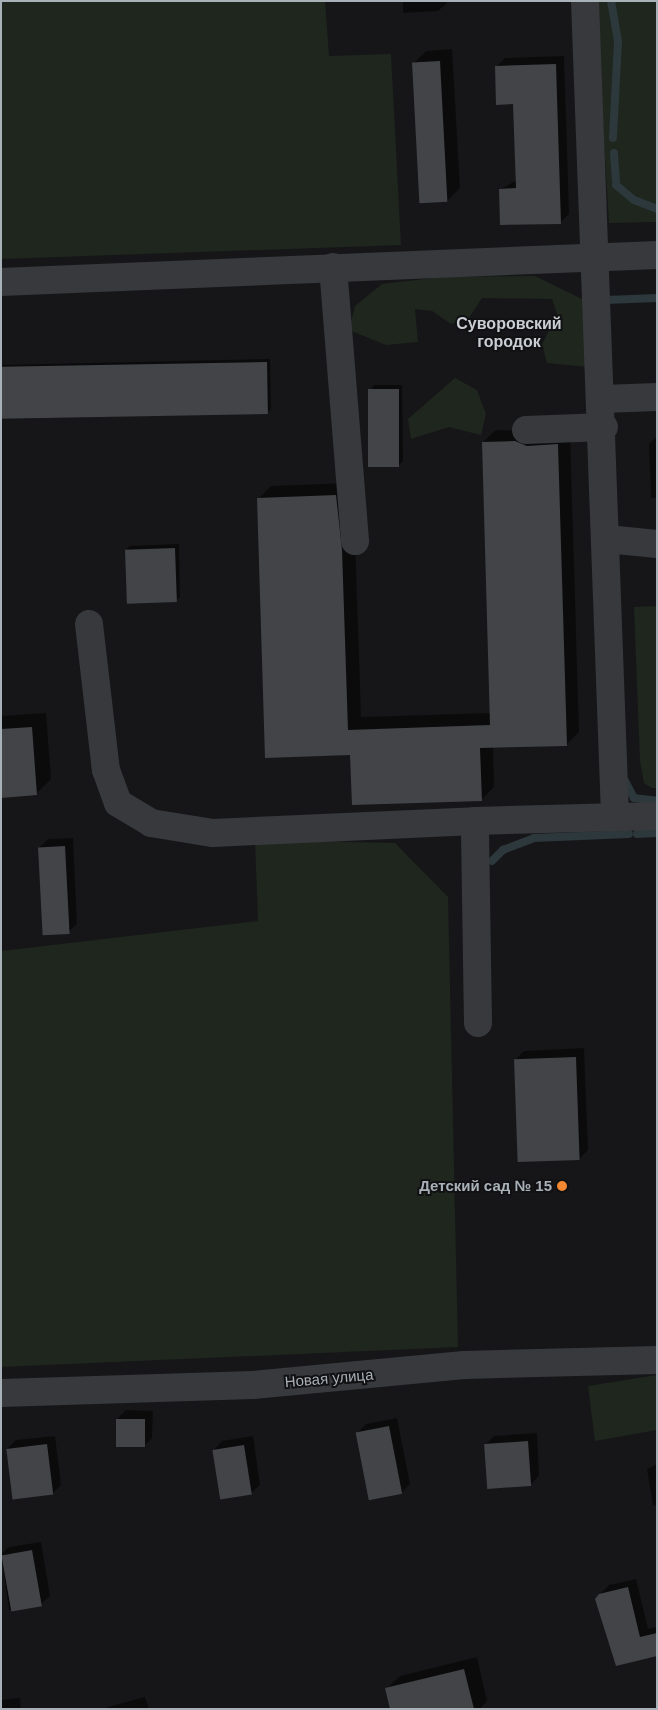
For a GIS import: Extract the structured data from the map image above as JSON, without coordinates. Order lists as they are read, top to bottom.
{
  "streets": {
    "street": ["Новая улица"]
  },
  "districts": ["Суворовский городок"],
  "places": ["Детский сад № 15"]
}
